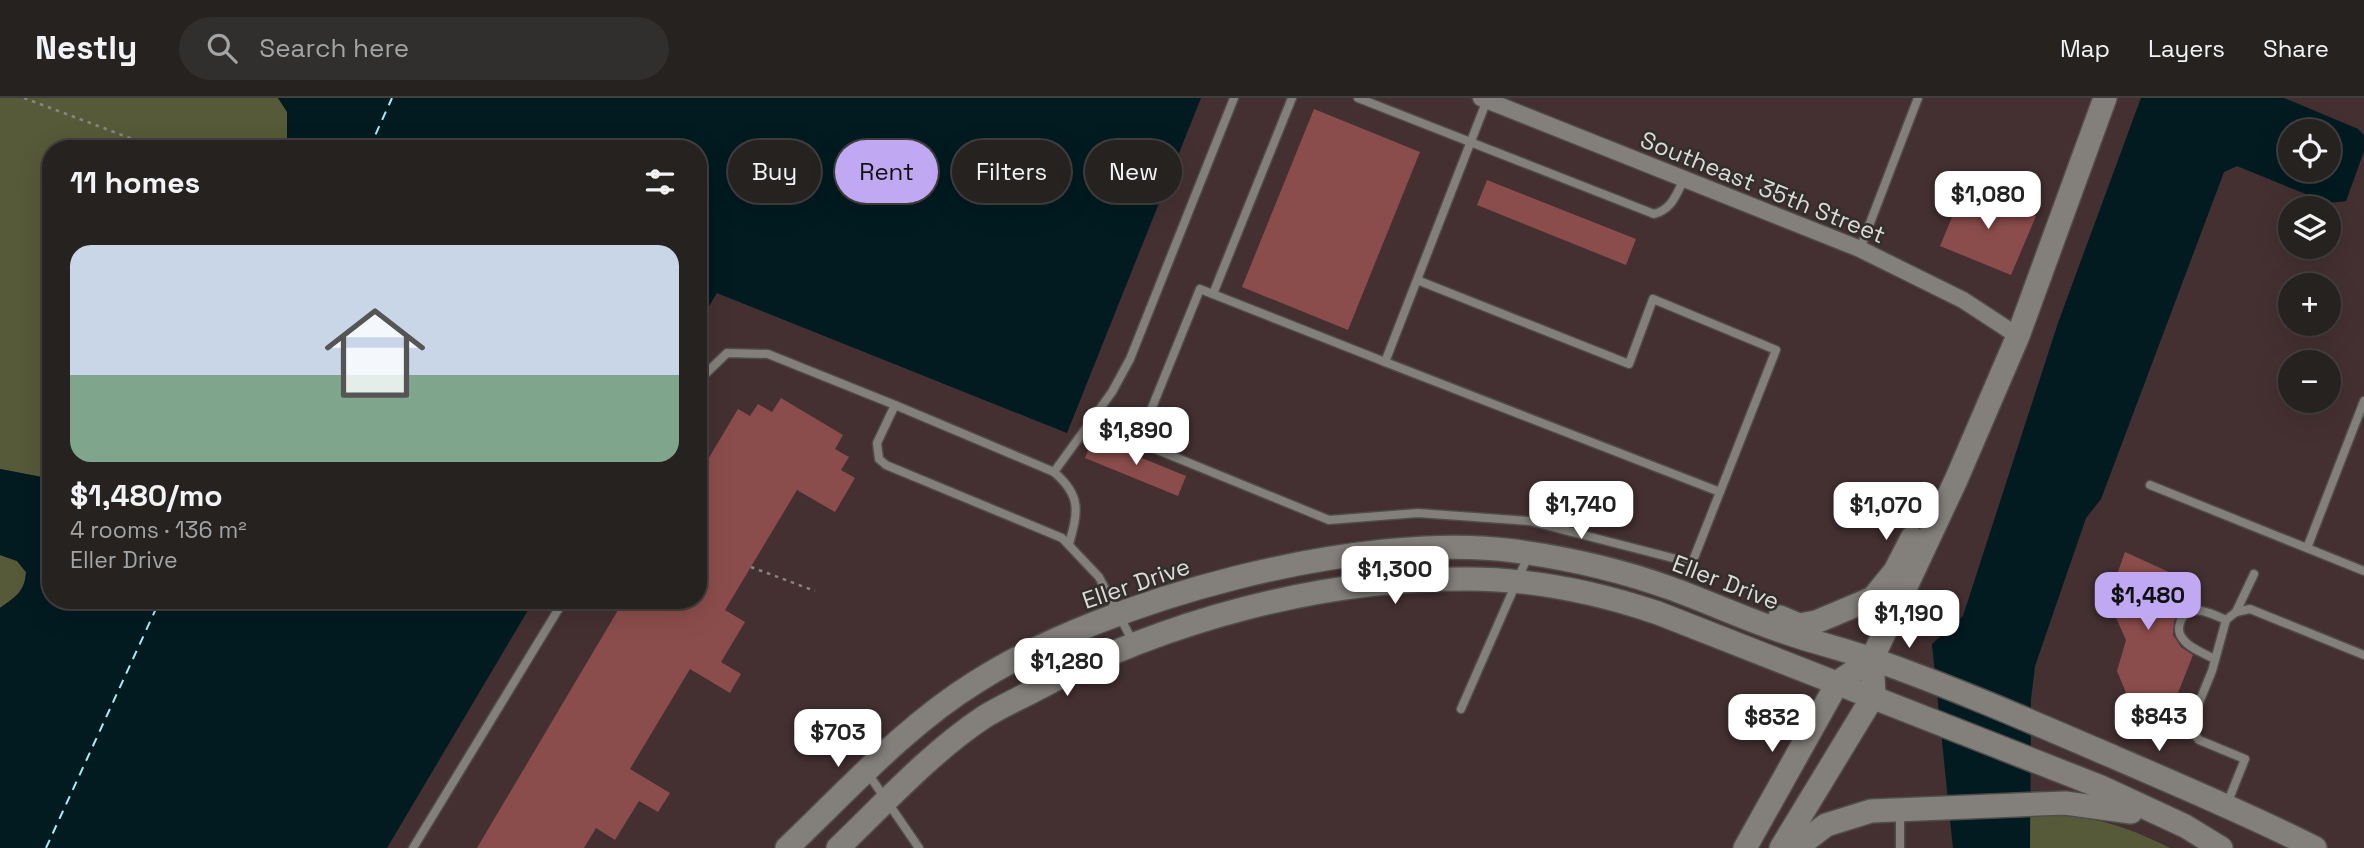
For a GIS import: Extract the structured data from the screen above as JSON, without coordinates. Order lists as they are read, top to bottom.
{
  "streets": {
    "street": ["Southeast 35th Street", "Eller Drive"]
  },
  "page": {
    "header": "Nestly",
    "search": "Search here",
    "nav": ["Map", "Layers", "Share"],
    "map_buttons": ["+", "−"],
    "chip": [
      "Buy",
      "Rent",
      "Filters",
      "New"
    ],
    "heading": "11 homes",
    "price": [
      "$1,080",
      "$1,890",
      "$1,740",
      "$1,070",
      "$1,300",
      "$1,480",
      "$1,190",
      "$1,280",
      "$843",
      "$832",
      "$703"
    ],
    "list": [
      {
        "name": "$1,480/mo",
        "note": "4 rooms · 136 m² · Eller Drive"
      }
    ]
  }
}
